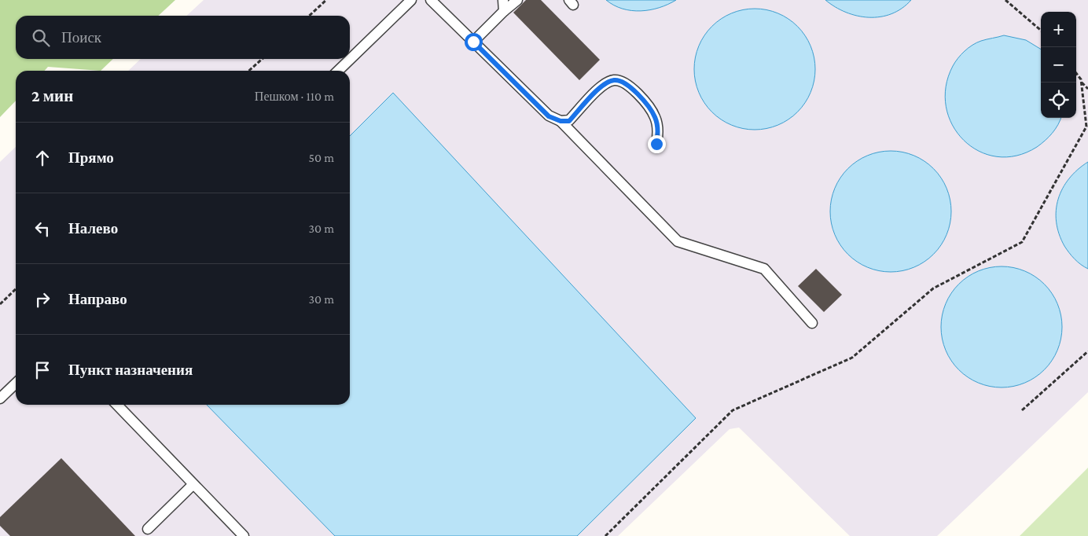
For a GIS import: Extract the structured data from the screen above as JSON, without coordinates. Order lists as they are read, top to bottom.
{
  "page": {
    "map_buttons": ["+", "−"],
    "search": "Поиск",
    "heading": ["2 мин", "Пешком · 110 m"],
    "list": [
      ["Прямо", "50 m"],
      ["Налево", "30 m"],
      ["Направо", "30 m"],
      "Пункт назначения"
    ]
  }
}
